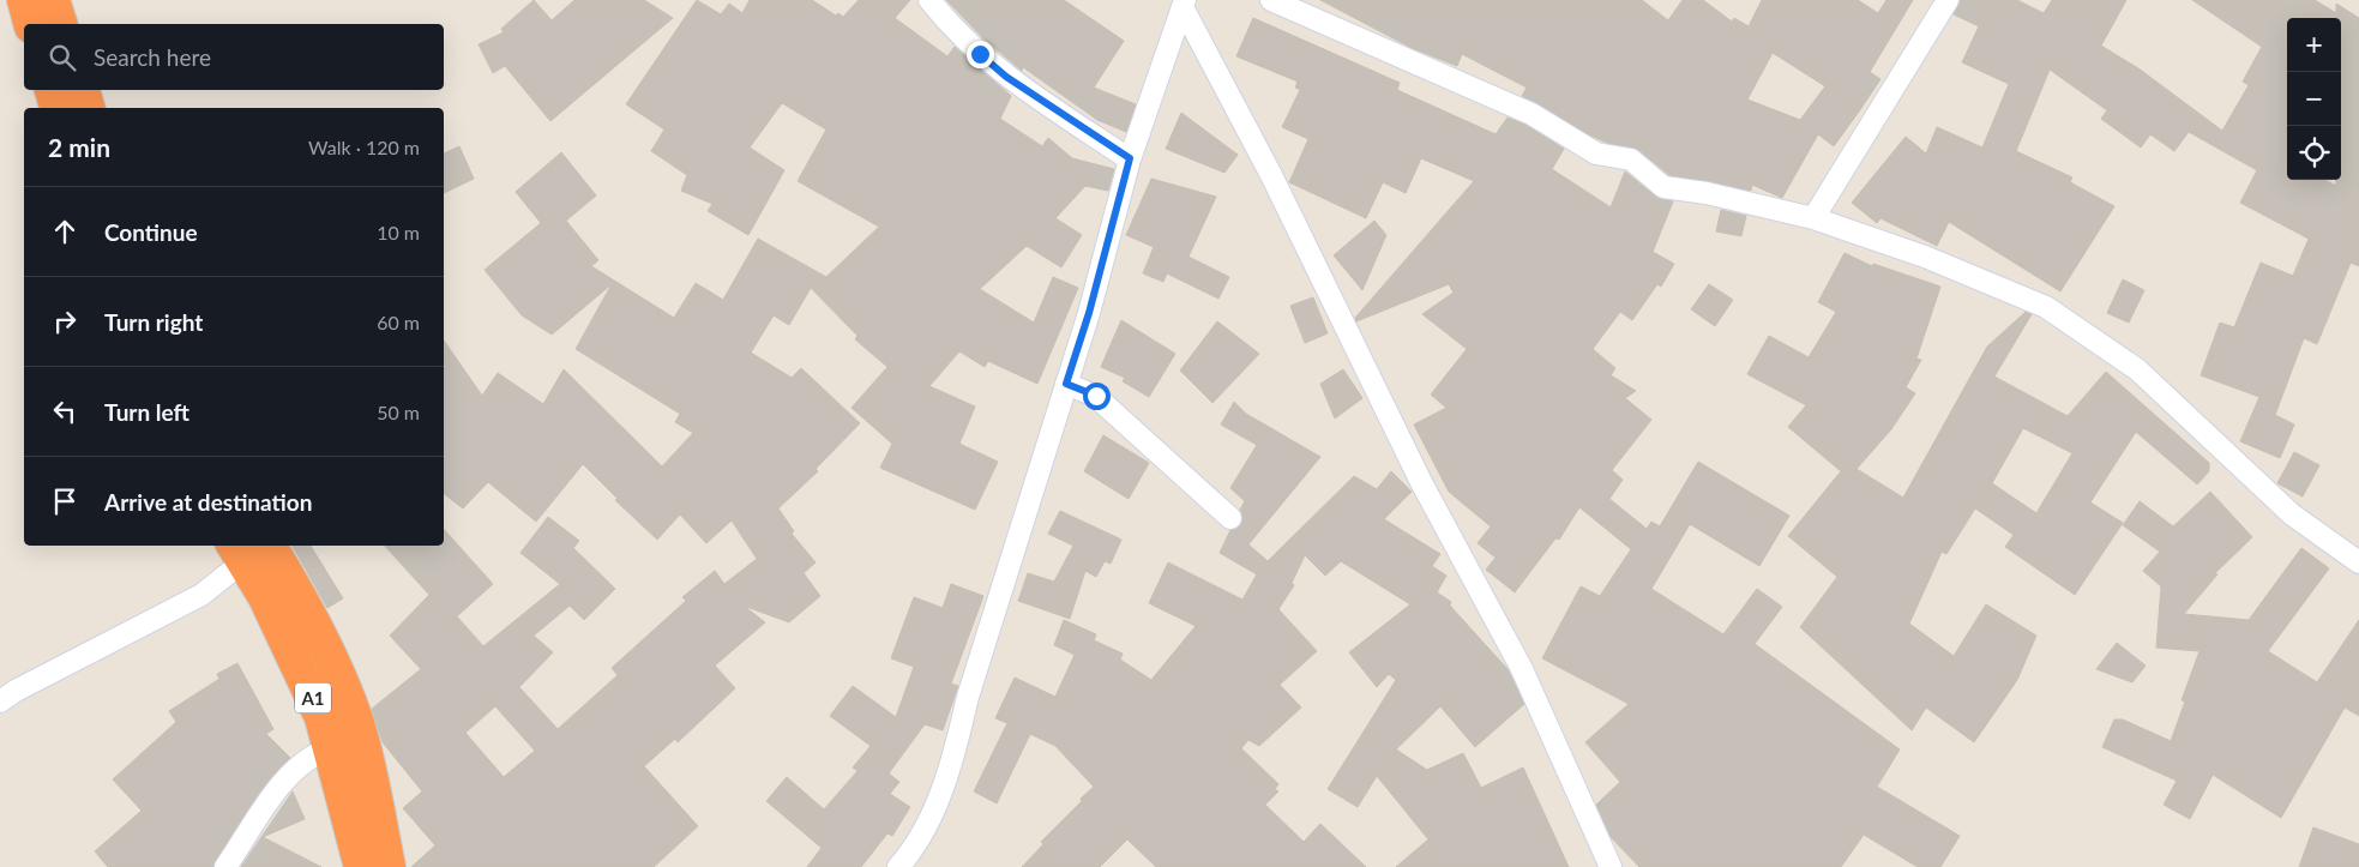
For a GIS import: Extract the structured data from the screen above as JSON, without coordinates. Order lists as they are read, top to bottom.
{
  "streets": {
    "highway": ["A1"]
  },
  "page": {
    "map_buttons": ["+", "−"],
    "search": "Search here",
    "heading": ["2 min", "Walk · 120 m"],
    "list": [
      ["Continue", "10 m"],
      ["Turn right", "60 m"],
      ["Turn left", "50 m"],
      "Arrive at destination"
    ]
  }
}
